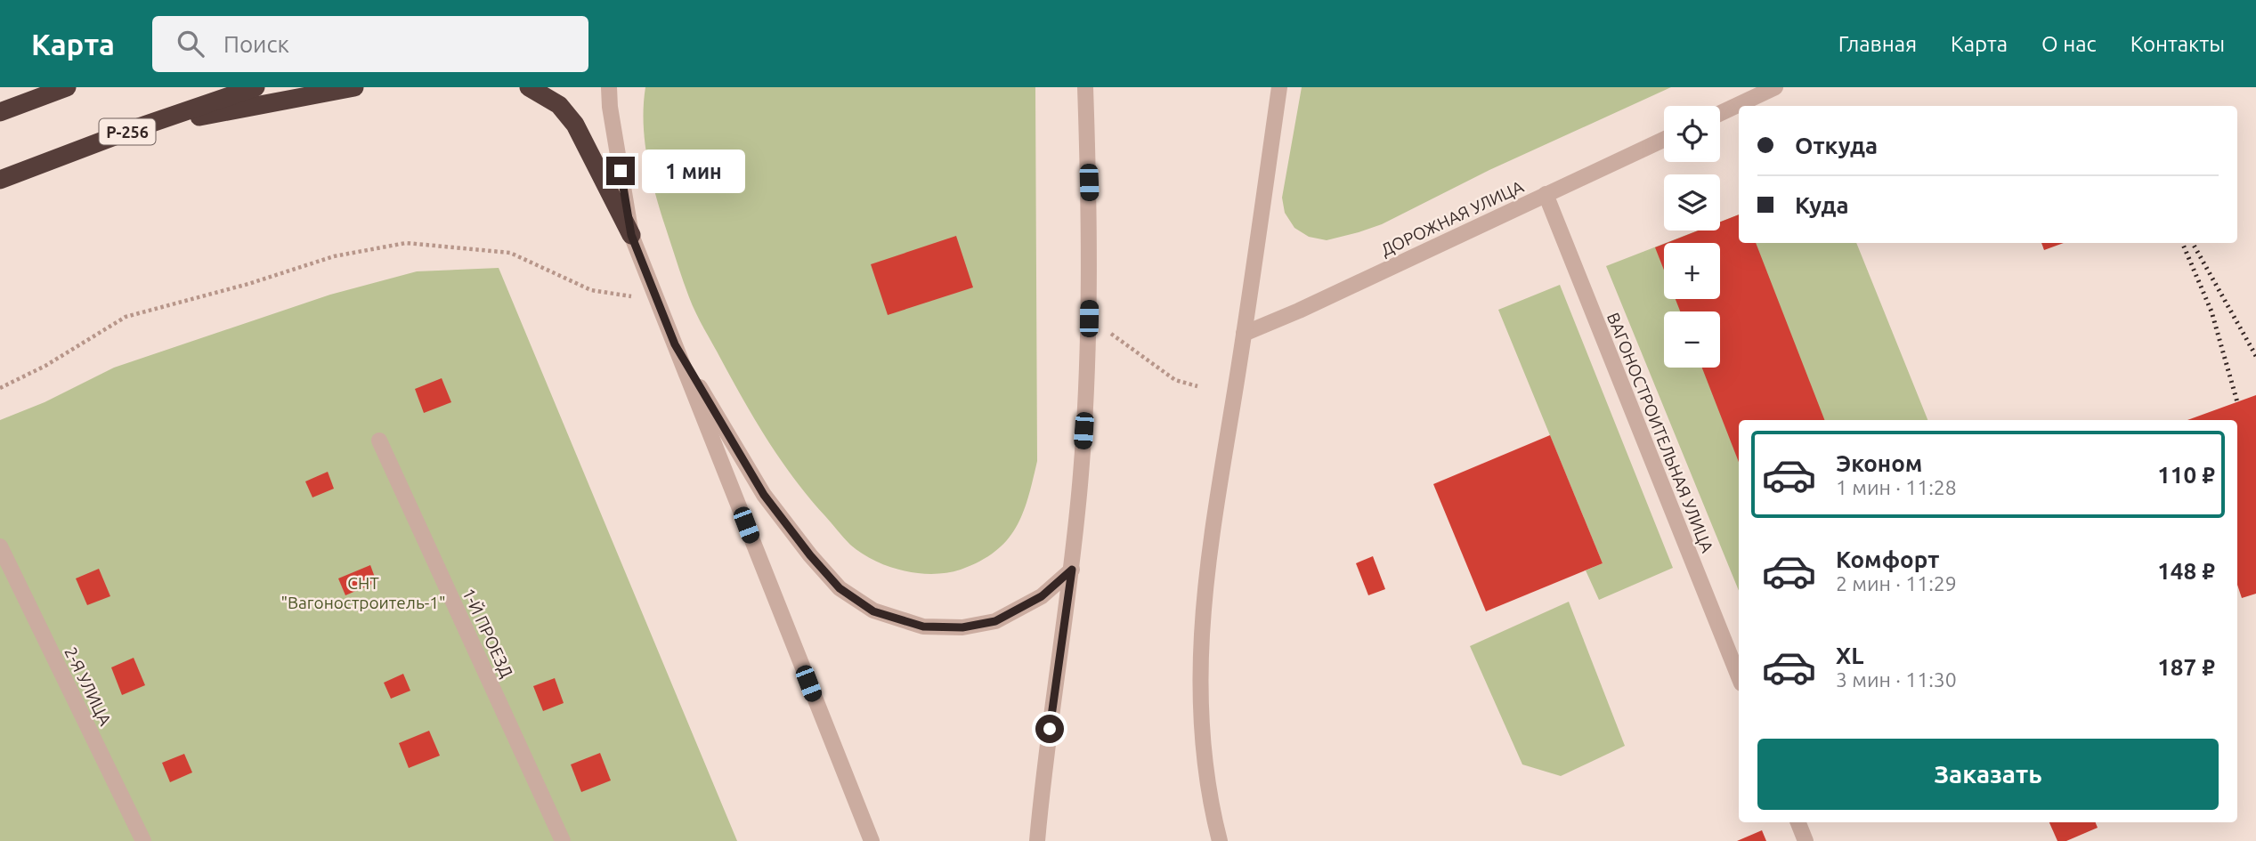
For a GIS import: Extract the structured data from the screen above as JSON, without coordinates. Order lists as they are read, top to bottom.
{
  "streets": {
    "highway": ["Р-256"],
    "street": [
      "ДОРОЖНАЯ УЛИЦА",
      "ВАГОНОСТРОИТЕЛЬНАЯ УЛИЦА",
      "1-Й ПРОЕЗД",
      "2-Я УЛИЦА"
    ]
  },
  "crossings": [
    ["ДОРОЖНАЯ УЛИЦА", "ВАГОНОСТРОИТЕЛЬНАЯ УЛИЦА"]
  ],
  "parks": ["СНТ \"Вагоностроитель-1\""],
  "page": {
    "header": "Карта",
    "search": "Поиск",
    "nav": [
      "Главная",
      "Карта",
      "О нас",
      "Контакты"
    ],
    "map_buttons": ["+", "−"],
    "banner": ["Откуда", "Куда"],
    "bubble": "1 мин",
    "list": [
      {
        "name": "Эконом",
        "note": "1 мин · 11:28",
        "value": "110 ₽"
      },
      {
        "name": "Комфорт",
        "note": "2 мин · 11:29",
        "value": "148 ₽"
      },
      {
        "name": "XL",
        "note": "3 мин · 11:30",
        "value": "187 ₽"
      }
    ],
    "buttons": "Заказать"
  }
}
